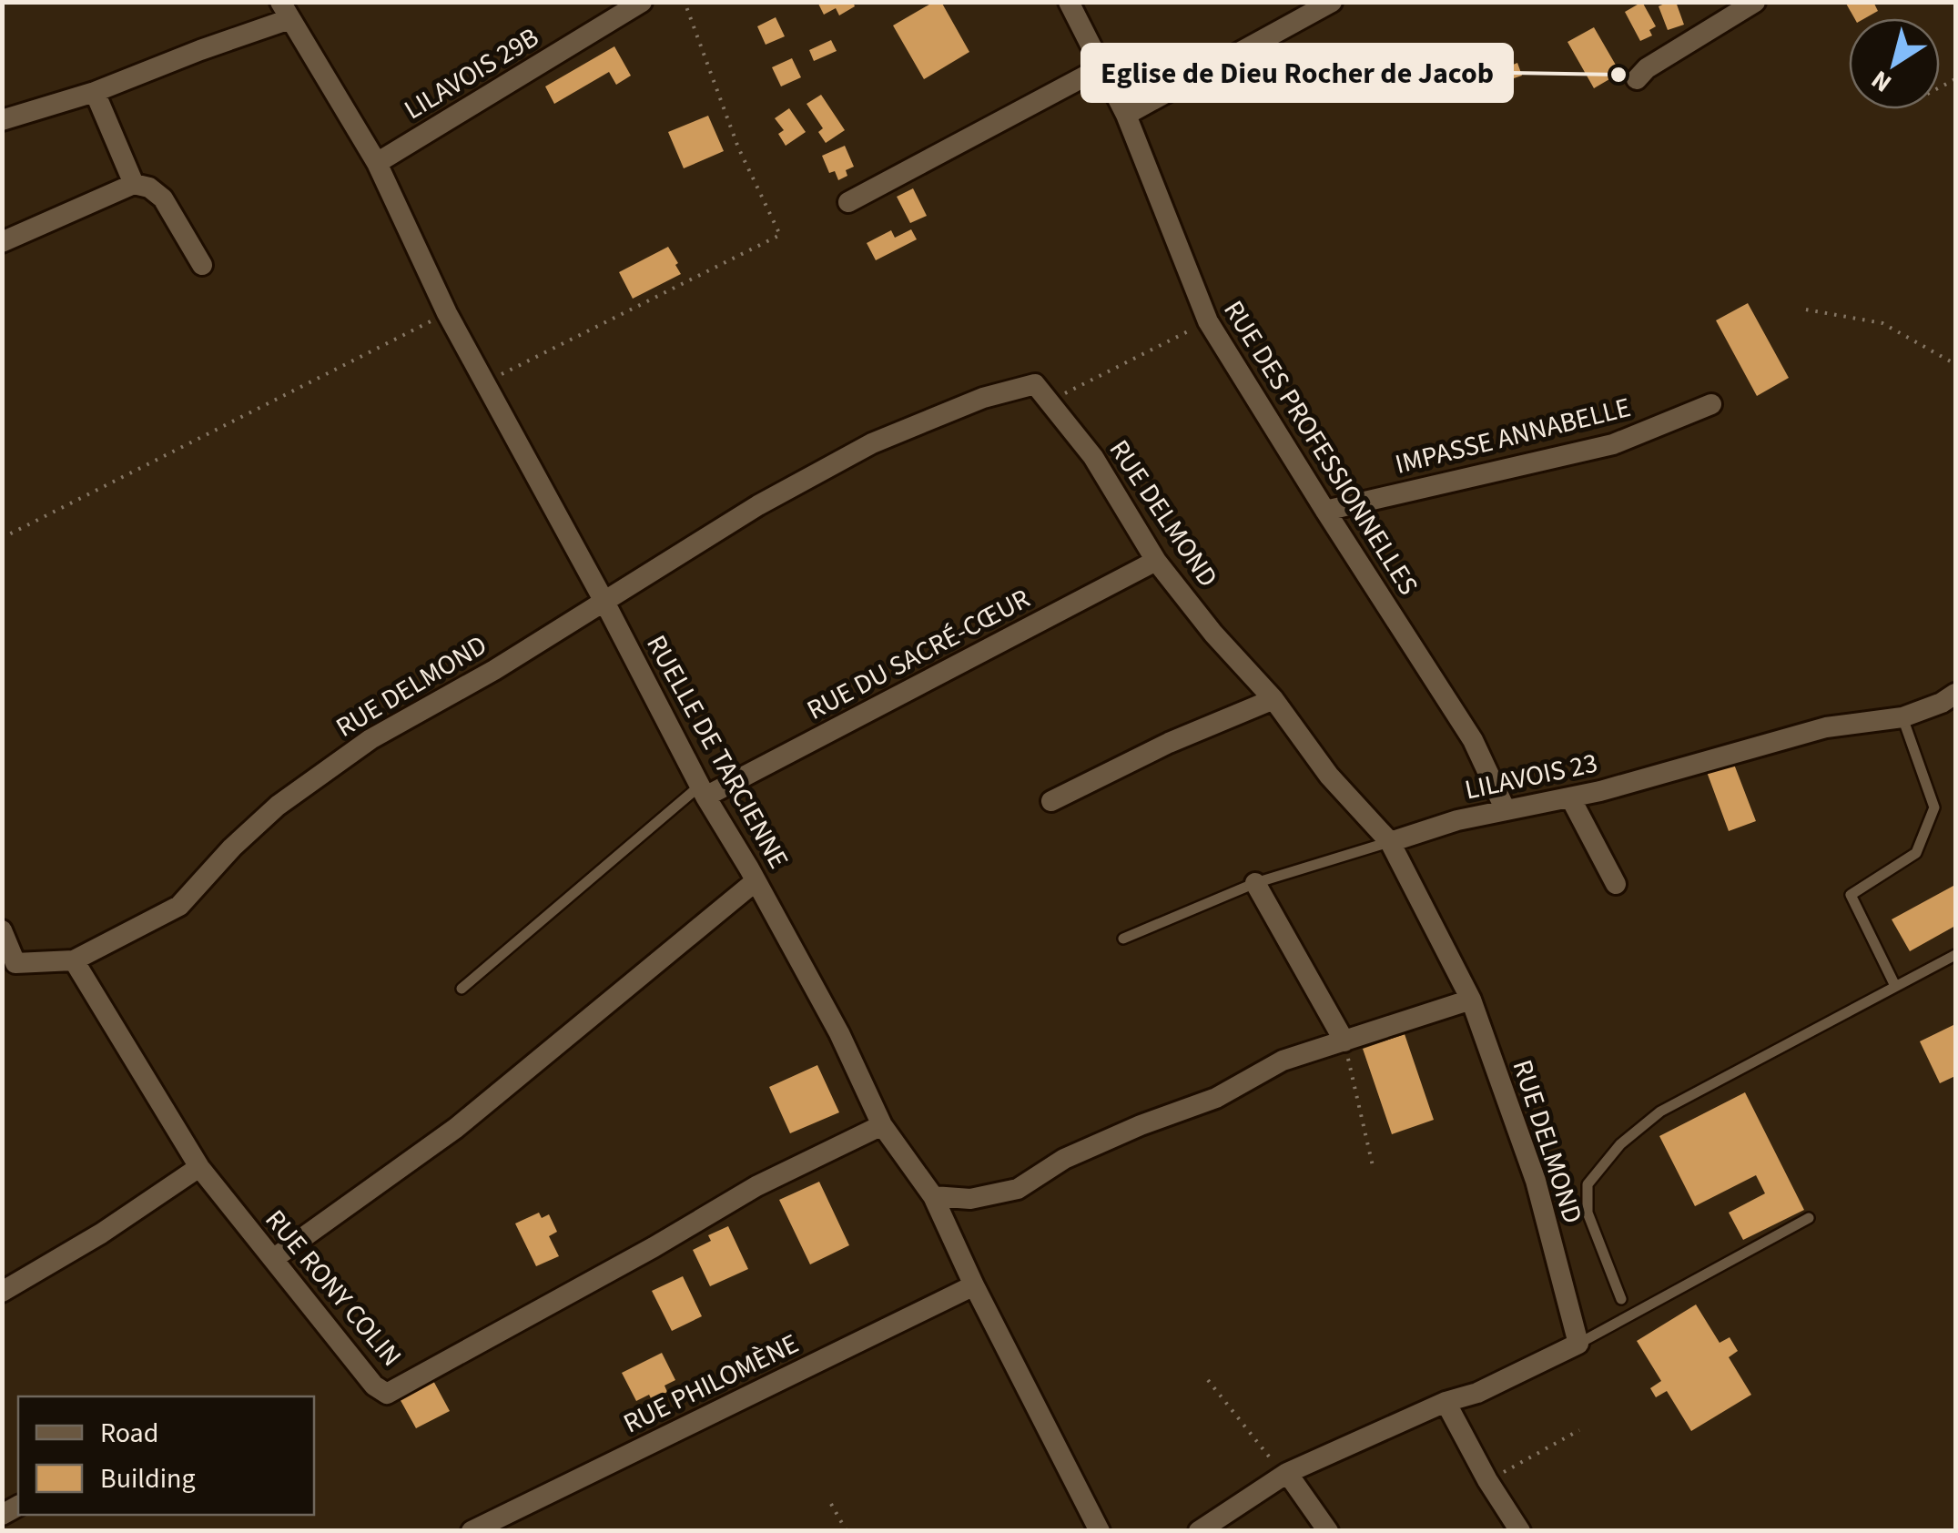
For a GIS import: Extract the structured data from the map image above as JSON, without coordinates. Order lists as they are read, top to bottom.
{
  "streets": {
    "street": [
      "LILAVOIS 29B",
      "IMPASSE ANNABELLE",
      "RUE DES PROFESSIONNELLES",
      "RUE DELMOND",
      "RUE DU SACRÉ-CŒUR",
      "RUELLE DE TARCIENNE",
      "LILAVOIS 23",
      "RUE RONY COLIN",
      "RUE PHILOMÈNE"
    ]
  },
  "crossings": [
    ["LILAVOIS 29B", "RUELLE DE TARCIENNE"],
    ["IMPASSE ANNABELLE", "RUE DES PROFESSIONNELLES"],
    ["RUE DES PROFESSIONNELLES", "LILAVOIS 23"],
    ["RUE DELMOND", "RUE DU SACRÉ-CŒUR"],
    ["RUE DELMOND", "RUELLE DE TARCIENNE"],
    ["RUE DELMOND", "LILAVOIS 23"],
    ["RUE DELMOND", "RUE RONY COLIN"],
    ["RUE DU SACRÉ-CŒUR", "RUELLE DE TARCIENNE"],
    ["RUELLE DE TARCIENNE", "RUE RONY COLIN"],
    ["RUELLE DE TARCIENNE", "RUE PHILOMÈNE"]
  ],
  "places": ["Eglise de Dieu Rocher de Jacob"],
  "legend": ["Road", "Building"],
  "north": "bottom left"
}
